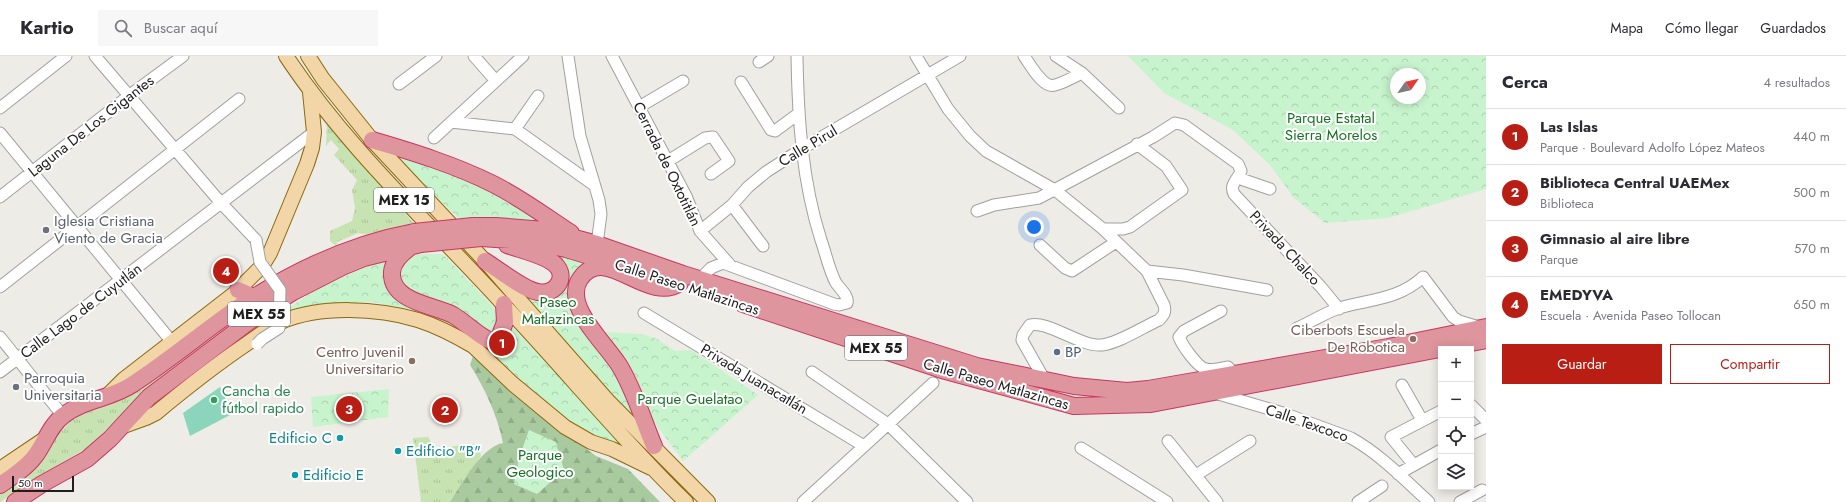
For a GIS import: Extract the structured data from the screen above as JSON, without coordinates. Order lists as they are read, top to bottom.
{
  "streets": {
    "highway": ["Calle Paseo Matlazincas", "MEX 55"],
    "main road": ["MEX 15"],
    "street": [
      "Laguna De Los Gigantes",
      "Calle Pirul",
      "Cerrada de Oxtotitlán",
      "Privada Chalco",
      "Calle Lago de Cuyutlán",
      "Privada Juanacatlán",
      "Calle Texcoco"
    ]
  },
  "crossings": [
    ["Calle Pirul", "Cerrada de Oxtotitlán"],
    ["Calle Paseo Matlazincas", "MEX 55"],
    ["Calle Paseo Matlazincas", "Calle Texcoco"]
  ],
  "parks": [
    "Parque Estatal Sierra Morelos",
    "Paseo Matlazincas",
    "Parque Guelatao",
    "Parque Geologico"
  ],
  "places": [
    "Iglesia Cristiana Viento de Gracia",
    "Ciberbots Escuela De Robotica",
    "BP",
    "Centro Juvenil Universitario",
    "Parroquia Universitaria",
    "Cancha de fútbol rapido",
    "Edificio C",
    "Edificio \"B\"",
    "Edificio E"
  ],
  "scale_bar": "50 m",
  "north": "top right",
  "page": {
    "header": "Kartio",
    "search": "Buscar aquí",
    "nav": ["Mapa", "Cómo llegar", "Guardados"],
    "heading": ["Cerca", "4 resultados"],
    "list": [
      {
        "mark": "1",
        "name": "Las Islas",
        "note": "Parque · Boulevard Adolfo López Mateos",
        "value": "440 m"
      },
      {
        "mark": "2",
        "name": "Biblioteca Central UAEMex",
        "note": "Biblioteca",
        "value": "500 m"
      },
      {
        "mark": "3",
        "name": "Gimnasio al aire libre",
        "note": "Parque",
        "value": "570 m"
      },
      {
        "mark": "4",
        "name": "EMEDYVA",
        "note": "Escuela · Avenida Paseo Tollocan",
        "value": "650 m"
      }
    ],
    "pins": [
      "4",
      "1",
      "3",
      "2"
    ],
    "buttons": ["Guardar", "Compartir"],
    "map_buttons": ["+", "−"],
    "scale": "50 m"
  }
}
